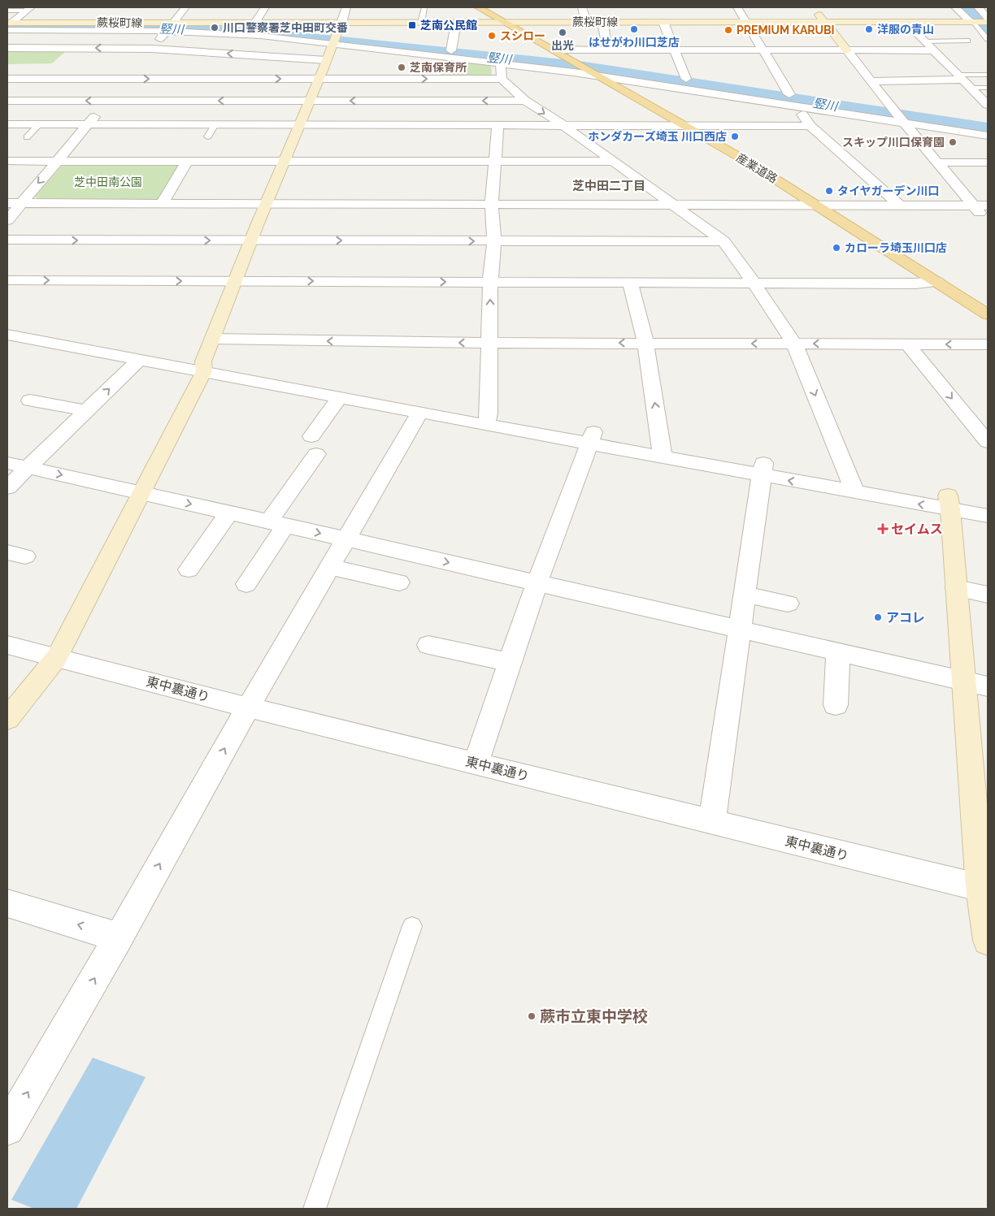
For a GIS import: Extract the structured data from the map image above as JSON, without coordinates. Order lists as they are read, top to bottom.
{
  "streets": {
    "main road": ["産業道路"],
    "street": ["蕨桜町線", "東中裏通り"]
  },
  "crossings": [
    ["蕨桜町線", "産業道路"]
  ],
  "districts": ["芝中田二丁目"],
  "water": ["竪川"],
  "parks": ["芝中田南公園"],
  "places": {
    "transit": ["芝南公民館"],
    "other": [
      "川口警察署芝中田町交番",
      "はせがわ川口芝店",
      "洋服の青山",
      "PREMIUM KARUBI",
      "出光",
      "スシロー",
      "芝南保育所",
      "ホンダカーズ埼玉 川口西店",
      "スキップ川口保育園",
      "タイヤガーデン川口",
      "カローラ埼玉川口店",
      "アコレ",
      "蕨市立東中学校"
    ],
    "health": ["セイムス"]
  }
}
